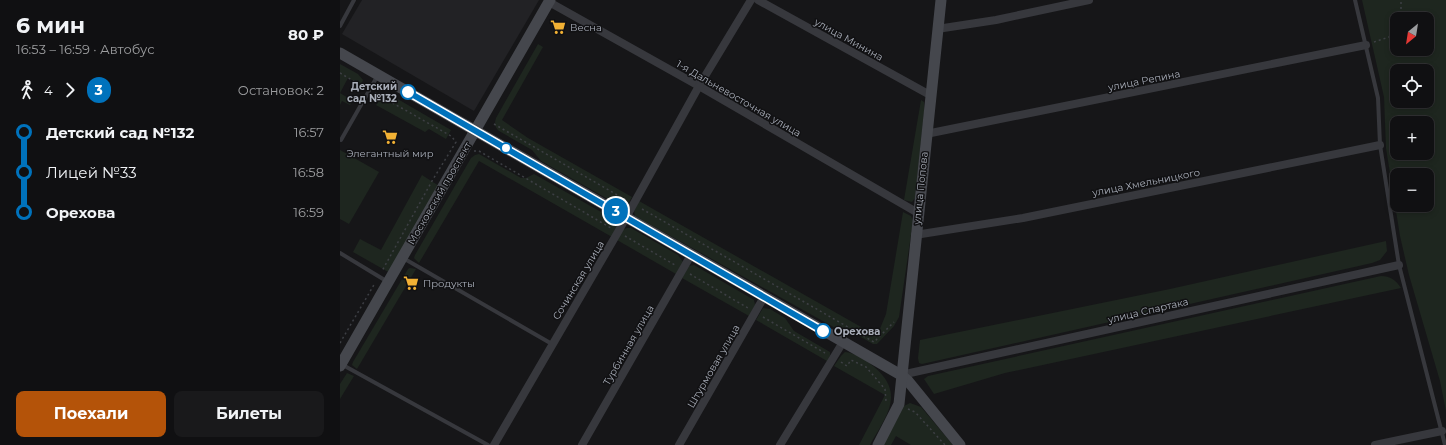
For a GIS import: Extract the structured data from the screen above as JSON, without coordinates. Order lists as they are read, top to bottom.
{
  "streets": {
    "street": [
      "улица Минина",
      "улица Репина",
      "1-я Дальневосточная улица",
      "улица Хмельницкого",
      "улица Попова",
      "Московский проспект",
      "Сочинская улица",
      "улица Спартака",
      "Турбинная улица",
      "Штурмовая улица"
    ]
  },
  "crossings": [
    ["улица Минина", "улица Попова"],
    ["улица Репина", "улица Попова"],
    ["1-я Дальневосточная улица", "улица Попова"],
    ["1-я Дальневосточная улица", "Московский проспект"],
    ["1-я Дальневосточная улица", "Сочинская улица"],
    ["улица Хмельницкого", "улица Попова"],
    ["улица Попова", "улица Спартака"]
  ],
  "places": {
    "supermarket": ["Весна", "Элегантный мир", "Продукты"],
    "other": ["Детский сад №132", "Орехова"]
  },
  "lines": ["bus line 3"],
  "north": "bottom left",
  "page": {
    "heading": ["6 мин", "16:53 – 16:59 · Автобус", "80 ₽"],
    "on_map": "3",
    "map_buttons": ["+", "−"],
    "legs": ["4", "3", "Остановок: 2"],
    "list": [
      {
        "name": "Детский сад №132",
        "value": "16:57"
      },
      {
        "name": "Лицей №33",
        "value": "16:58"
      },
      {
        "name": "Орехова",
        "value": "16:59"
      }
    ],
    "buttons": ["Поехали", "Билеты"]
  }
}
